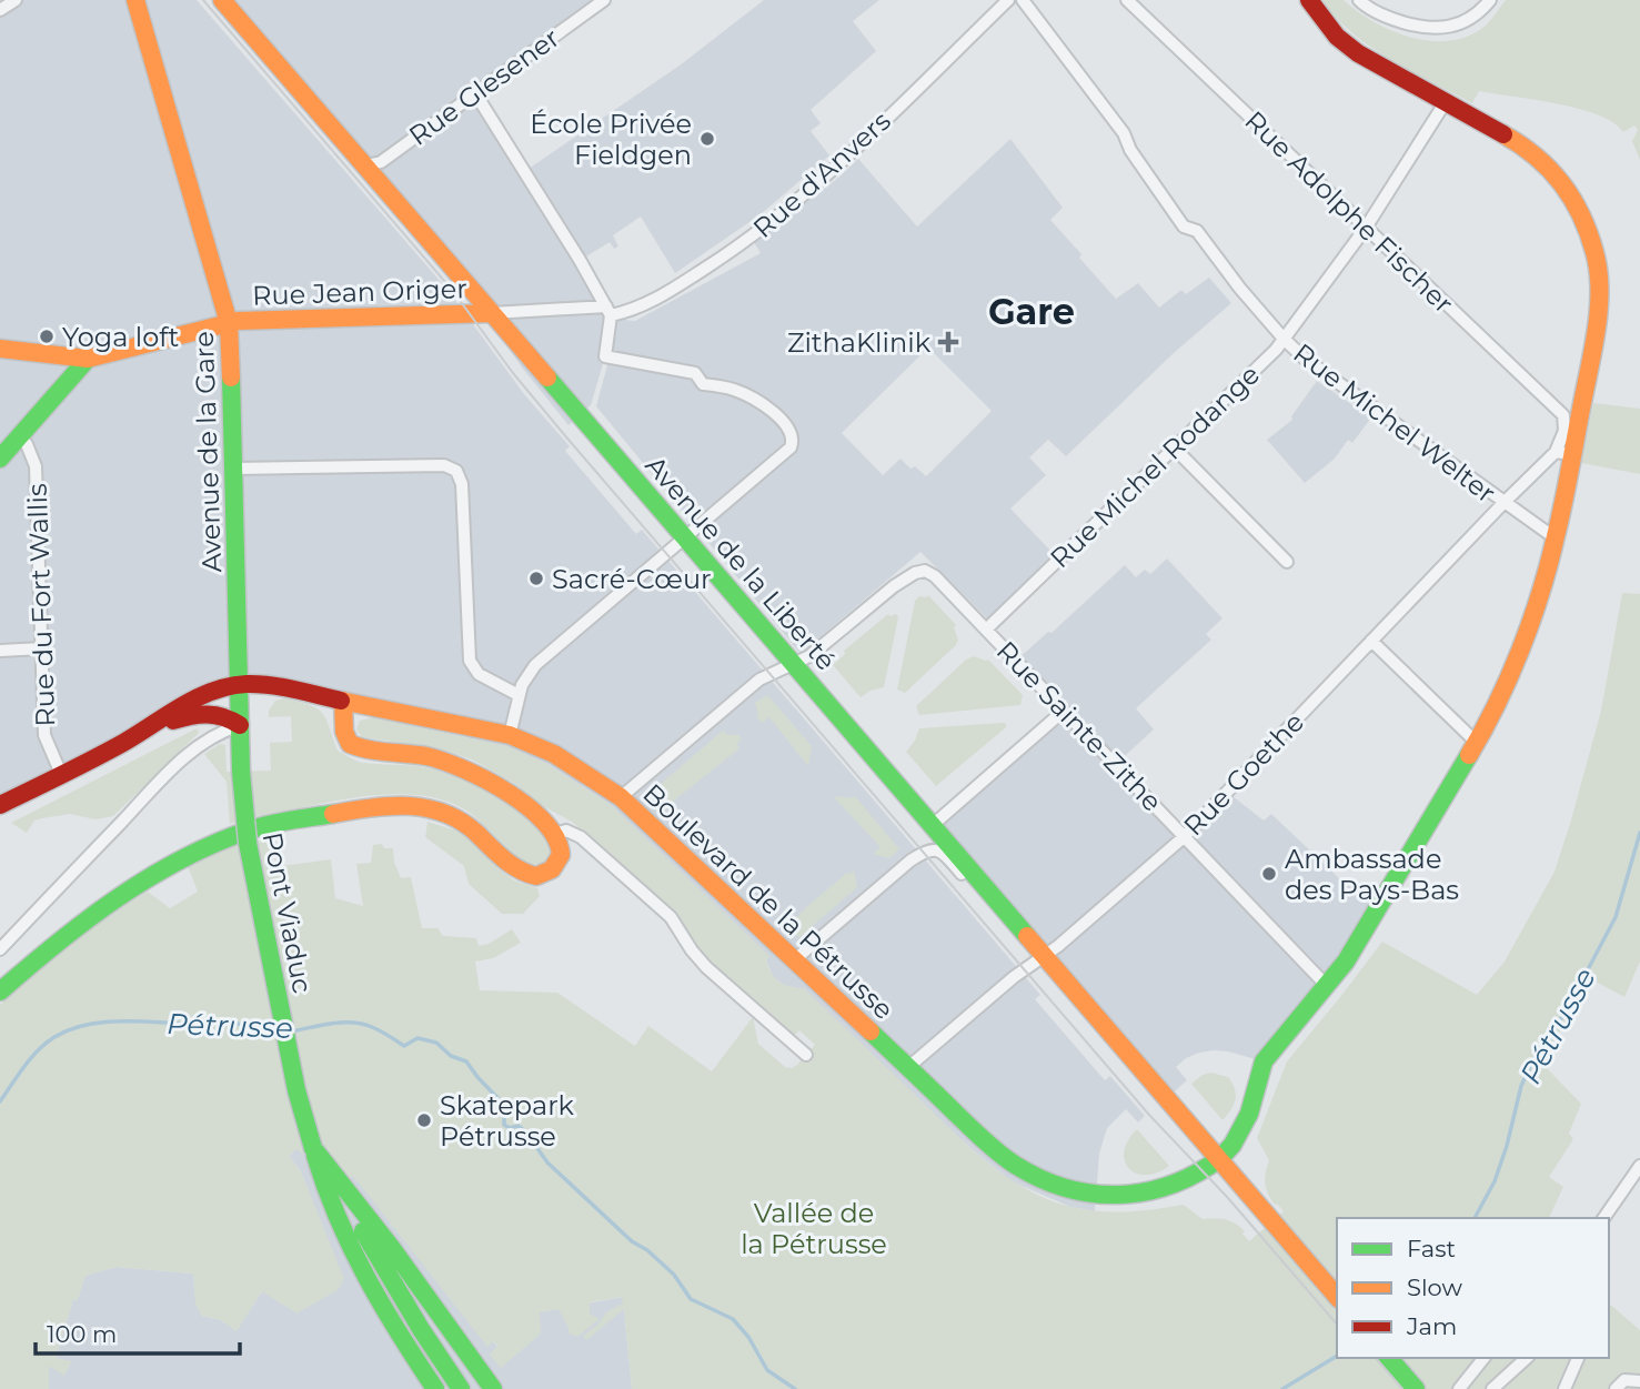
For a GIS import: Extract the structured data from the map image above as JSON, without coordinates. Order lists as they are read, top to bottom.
{
  "streets": {
    "main road": [
      "Rue Jean Origer",
      "Avenue de la Gare",
      "Avenue de la Liberté",
      "Boulevard de la Pétrusse",
      "Pont Viaduc"
    ],
    "street": [
      "Rue Glesener",
      "Rue d'Anvers",
      "Rue Adolphe Fischer",
      "Rue Michel Welter",
      "Rue Michel Rodange",
      "Rue du Fort Wallis",
      "Rue Sainte-Zithe",
      "Rue Goethe"
    ]
  },
  "crossings": [
    ["Rue Glesener", "Avenue de la Liberté"],
    ["Rue d'Anvers", "Rue Jean Origer"],
    ["Rue d'Anvers", "Avenue de la Liberté"],
    ["Rue Adolphe Fischer", "Rue Michel Rodange"],
    ["Rue Jean Origer", "Avenue de la Gare"],
    ["Rue Jean Origer", "Avenue de la Liberté"],
    ["Rue Michel Welter", "Rue Michel Rodange"],
    ["Rue Michel Welter", "Rue Goethe"],
    ["Avenue de la Gare", "Boulevard de la Pétrusse"],
    ["Avenue de la Gare", "Pont Viaduc"],
    ["Rue Michel Rodange", "Rue Sainte-Zithe"],
    ["Avenue de la Liberté", "Rue Sainte-Zithe"],
    ["Avenue de la Liberté", "Rue Goethe"],
    ["Avenue de la Liberté", "Boulevard de la Pétrusse"],
    ["Rue Sainte-Zithe", "Rue Goethe"],
    ["Rue Goethe", "Boulevard de la Pétrusse"],
    ["Boulevard de la Pétrusse", "Pont Viaduc"]
  ],
  "districts": ["Gare"],
  "water": ["Pétrusse"],
  "parks": ["Vallée de la Pétrusse"],
  "places": {
    "other": [
      "École Privée Fieldgen",
      "Yoga loft",
      "Sacré-Cœur",
      "Ambassade des Pays-Bas",
      "Skatepark Pétrusse"
    ],
    "health": ["ZithaKlinik"]
  },
  "legend": ["Fast", "Slow", "Jam"],
  "scale_bar": "100 m"
}
